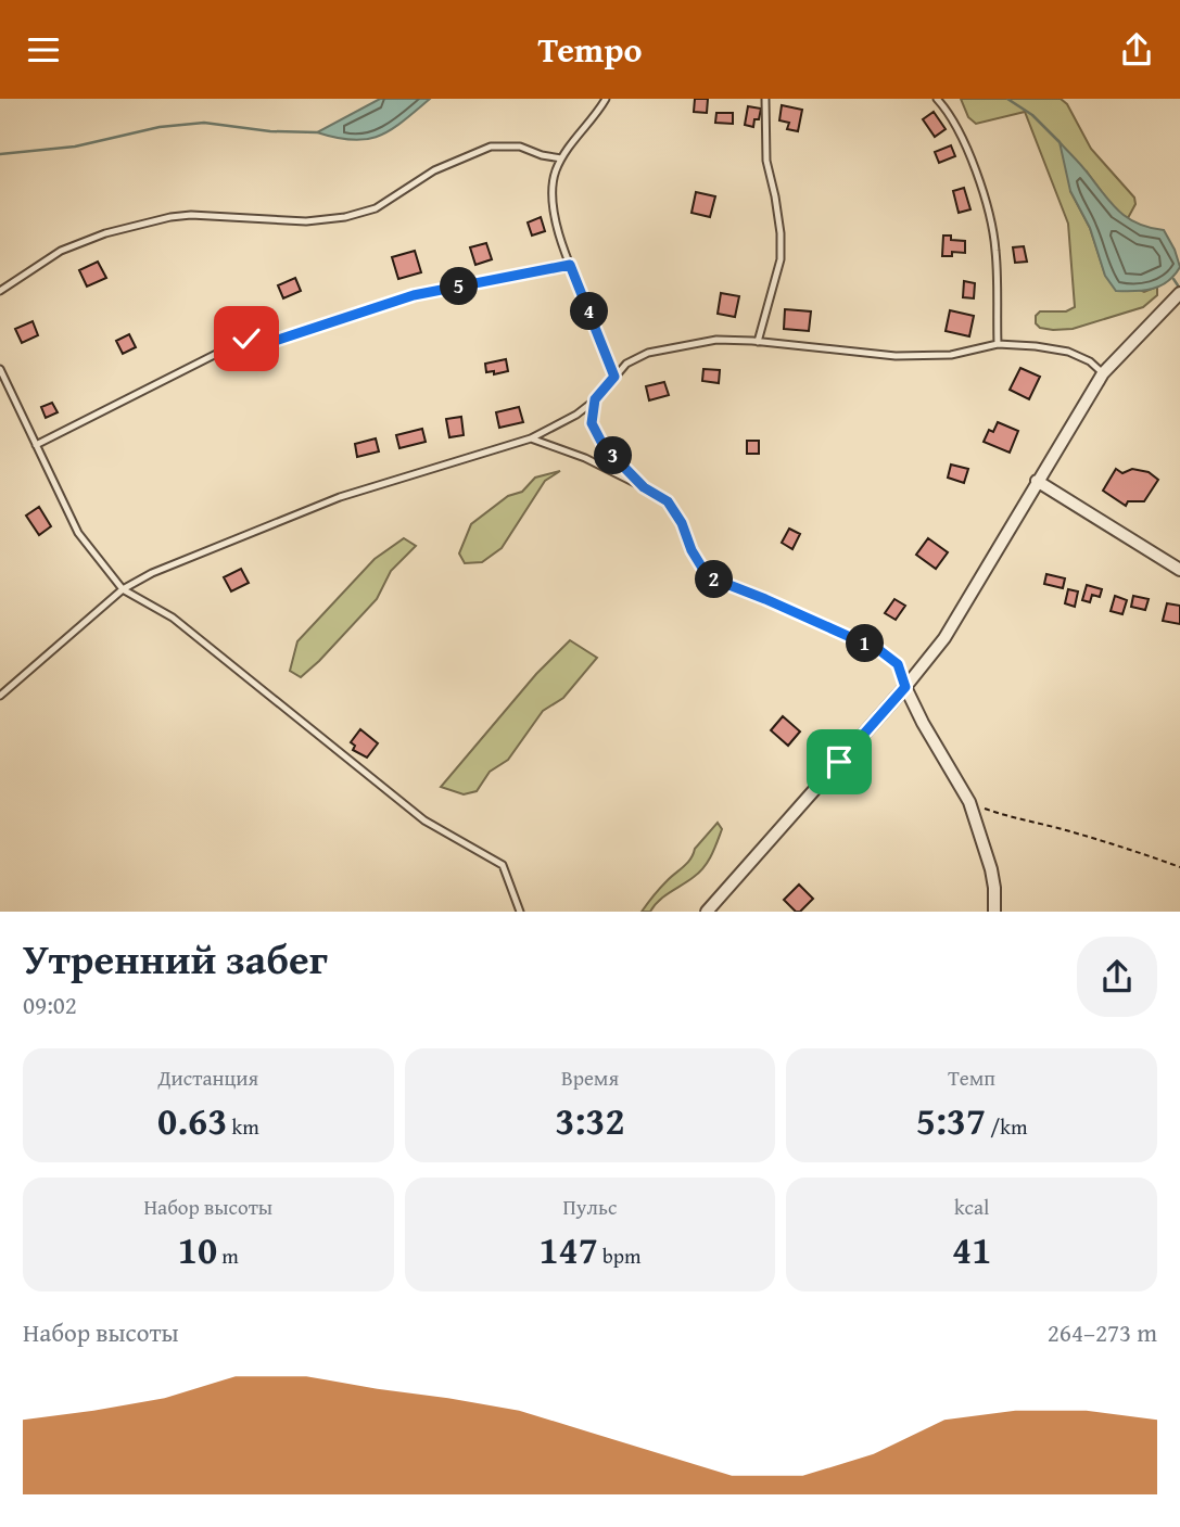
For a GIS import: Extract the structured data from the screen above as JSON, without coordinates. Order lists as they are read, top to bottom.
{
  "page": {
    "header": "Tempo",
    "pins": [
      "5",
      "4",
      "3",
      "2",
      "1"
    ],
    "heading": ["Утренний забег", "09:02"],
    "stats": [
      ["Дистанция", "0.63 km"],
      ["Время", "3:32"],
      ["Темп", "5:37 /km"],
      ["Набор высоты", "10 m"],
      ["Пульс", "147 bpm"],
      ["kcal", "41"]
    ],
    "chart": ["Набор высоты", "264–273 m"]
  }
}
